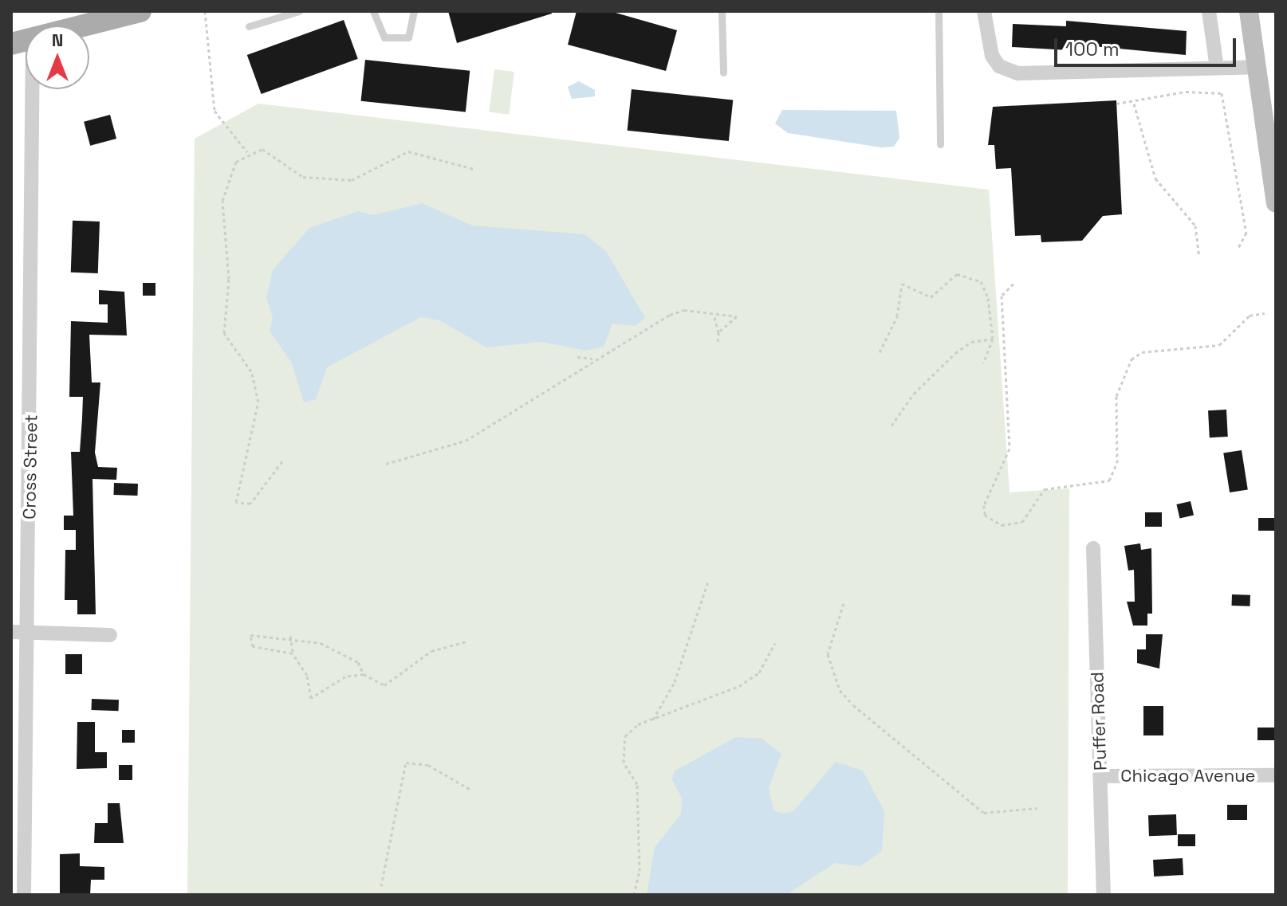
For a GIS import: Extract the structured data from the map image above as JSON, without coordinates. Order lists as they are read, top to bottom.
{
  "streets": {
    "street": ["Cross Street", "Puffer Road", "Chicago Avenue"]
  },
  "crossings": [
    ["Puffer Road", "Chicago Avenue"]
  ],
  "scale_bar": "100 m",
  "north": "top"
}
